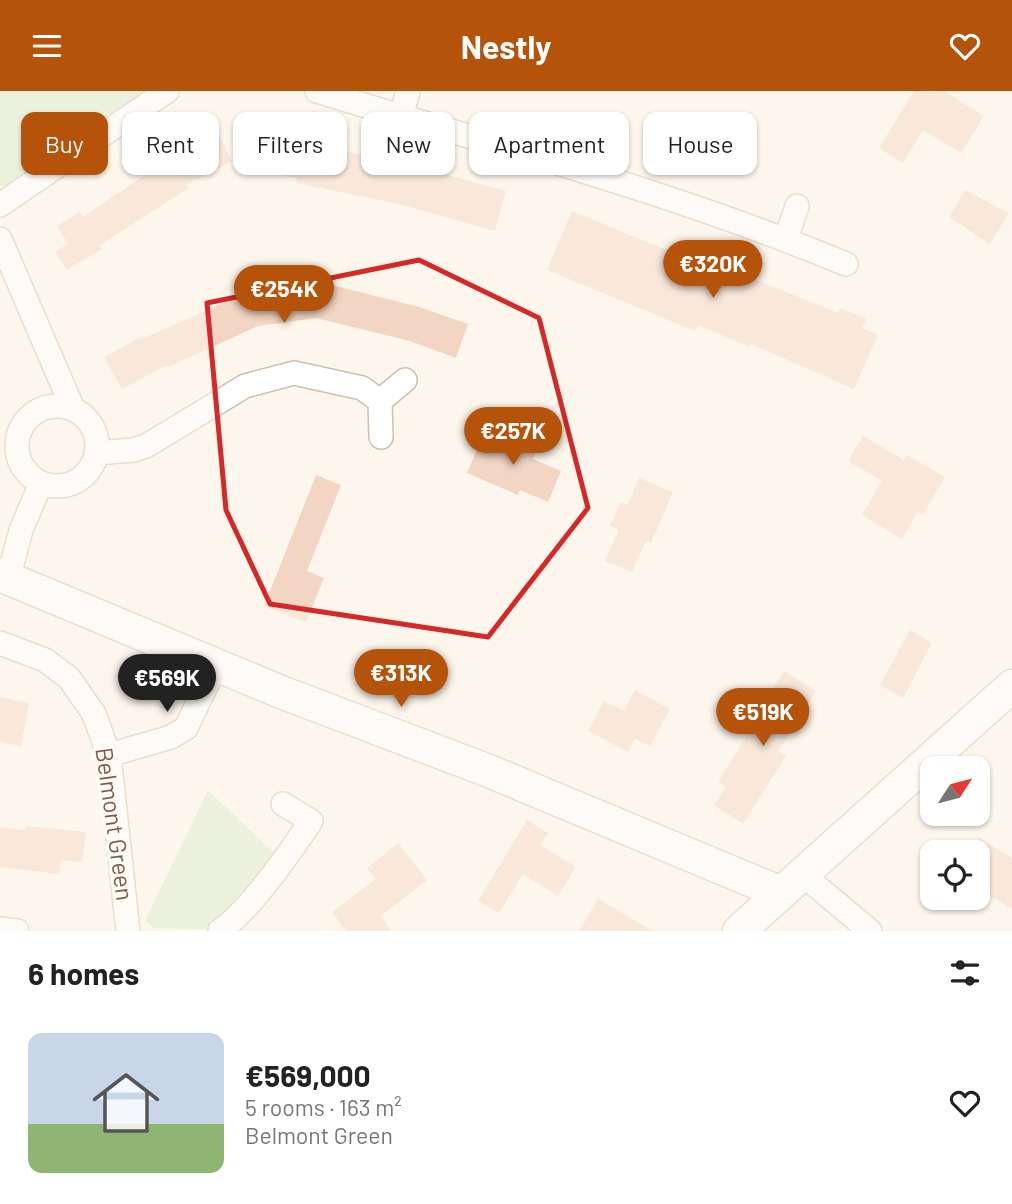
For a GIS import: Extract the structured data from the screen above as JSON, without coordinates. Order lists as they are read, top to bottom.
{
  "streets": {
    "street": ["Belmont Green"]
  },
  "north": "top right",
  "page": {
    "header": "Nestly",
    "chip": [
      "Buy",
      "Rent",
      "Filters",
      "New",
      "Apartment",
      "House"
    ],
    "price": [
      "€320K",
      "€254K",
      "€257K",
      "€313K",
      "€569K",
      "€519K"
    ],
    "heading": "6 homes",
    "list": [
      {
        "name": "€569,000",
        "note": "5 rooms · 163 m² · Belmont Green"
      }
    ]
  }
}
